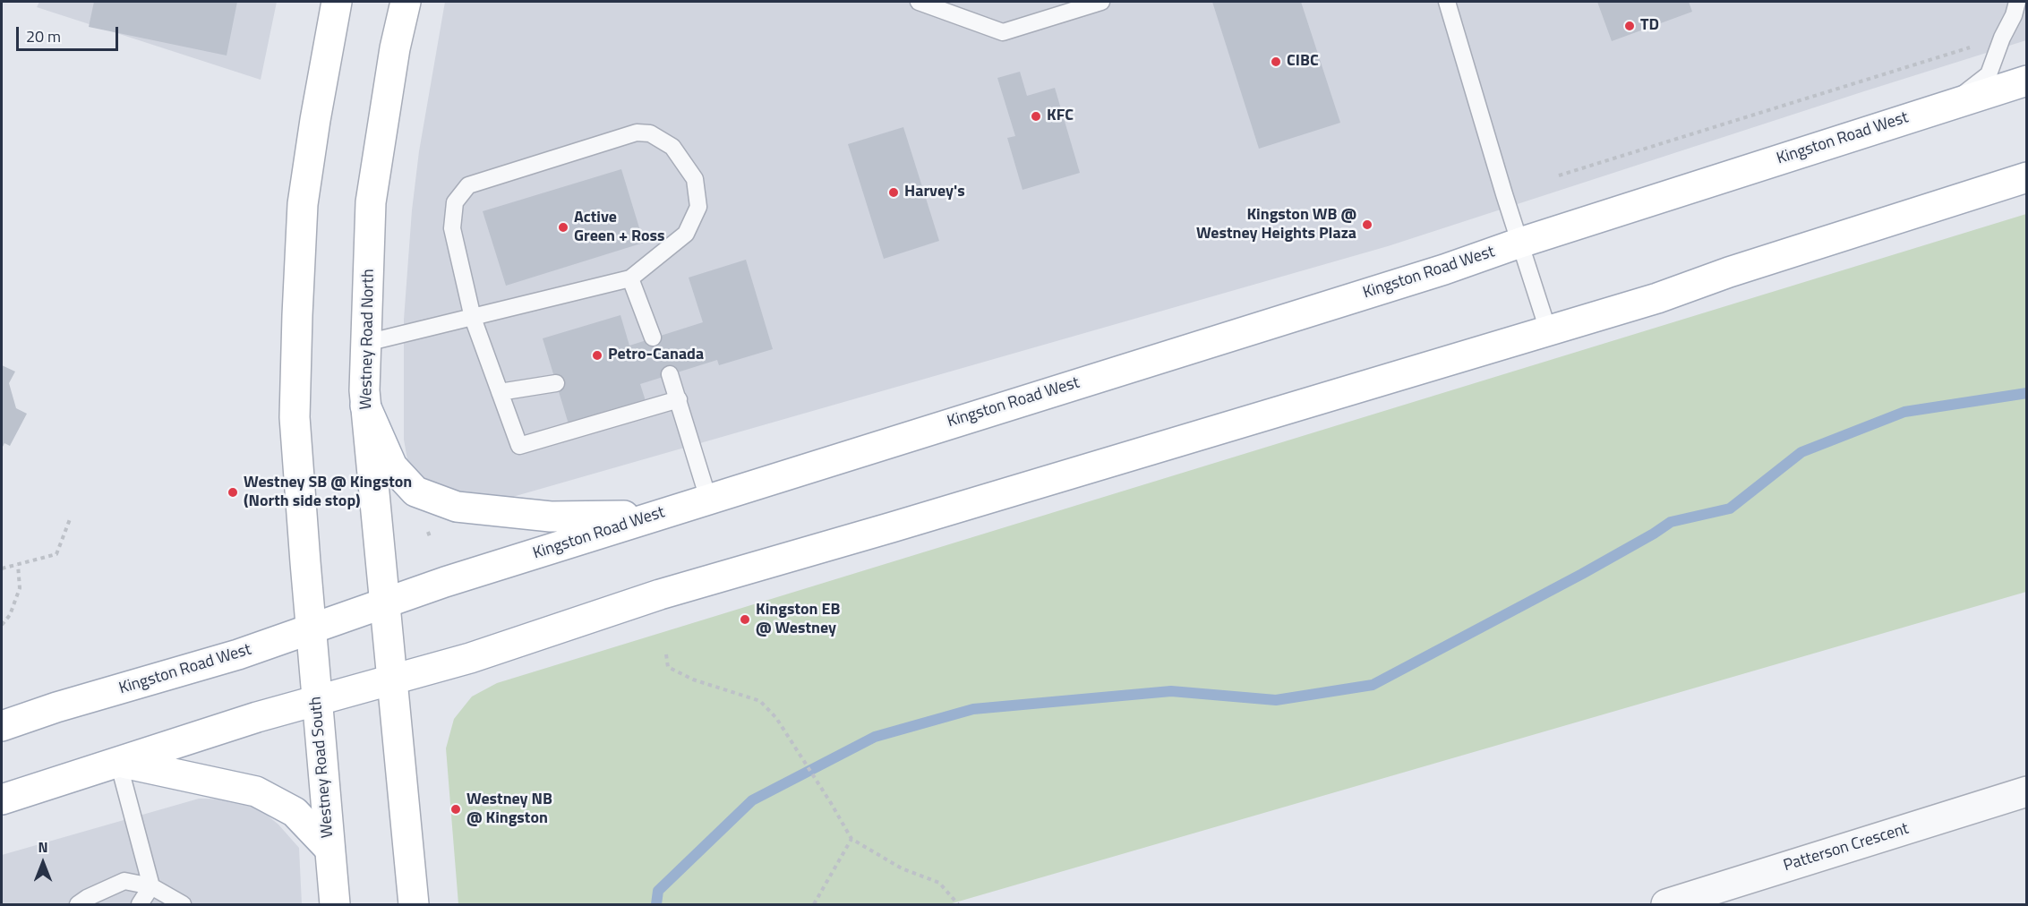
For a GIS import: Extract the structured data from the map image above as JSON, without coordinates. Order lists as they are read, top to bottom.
{
  "streets": {
    "main road": ["Kingston Road West", "Westney Road North", "Westney Road South"],
    "street": ["Patterson Crescent"]
  },
  "crossings": [
    ["Kingston Road West", "Westney Road North"],
    ["Kingston Road West", "Westney Road South"]
  ],
  "places": [
    "TD",
    "CIBC",
    "KFC",
    "Harvey's",
    "Kingston WB @ Westney Heights Plaza",
    "Active Green + Ross",
    "Petro-Canada",
    "Westney SB @ Kingston (North side stop)",
    "Kingston EB @ Westney",
    "Westney NB @ Kingston"
  ],
  "scale_bar": "20 m",
  "north": "top"
}
